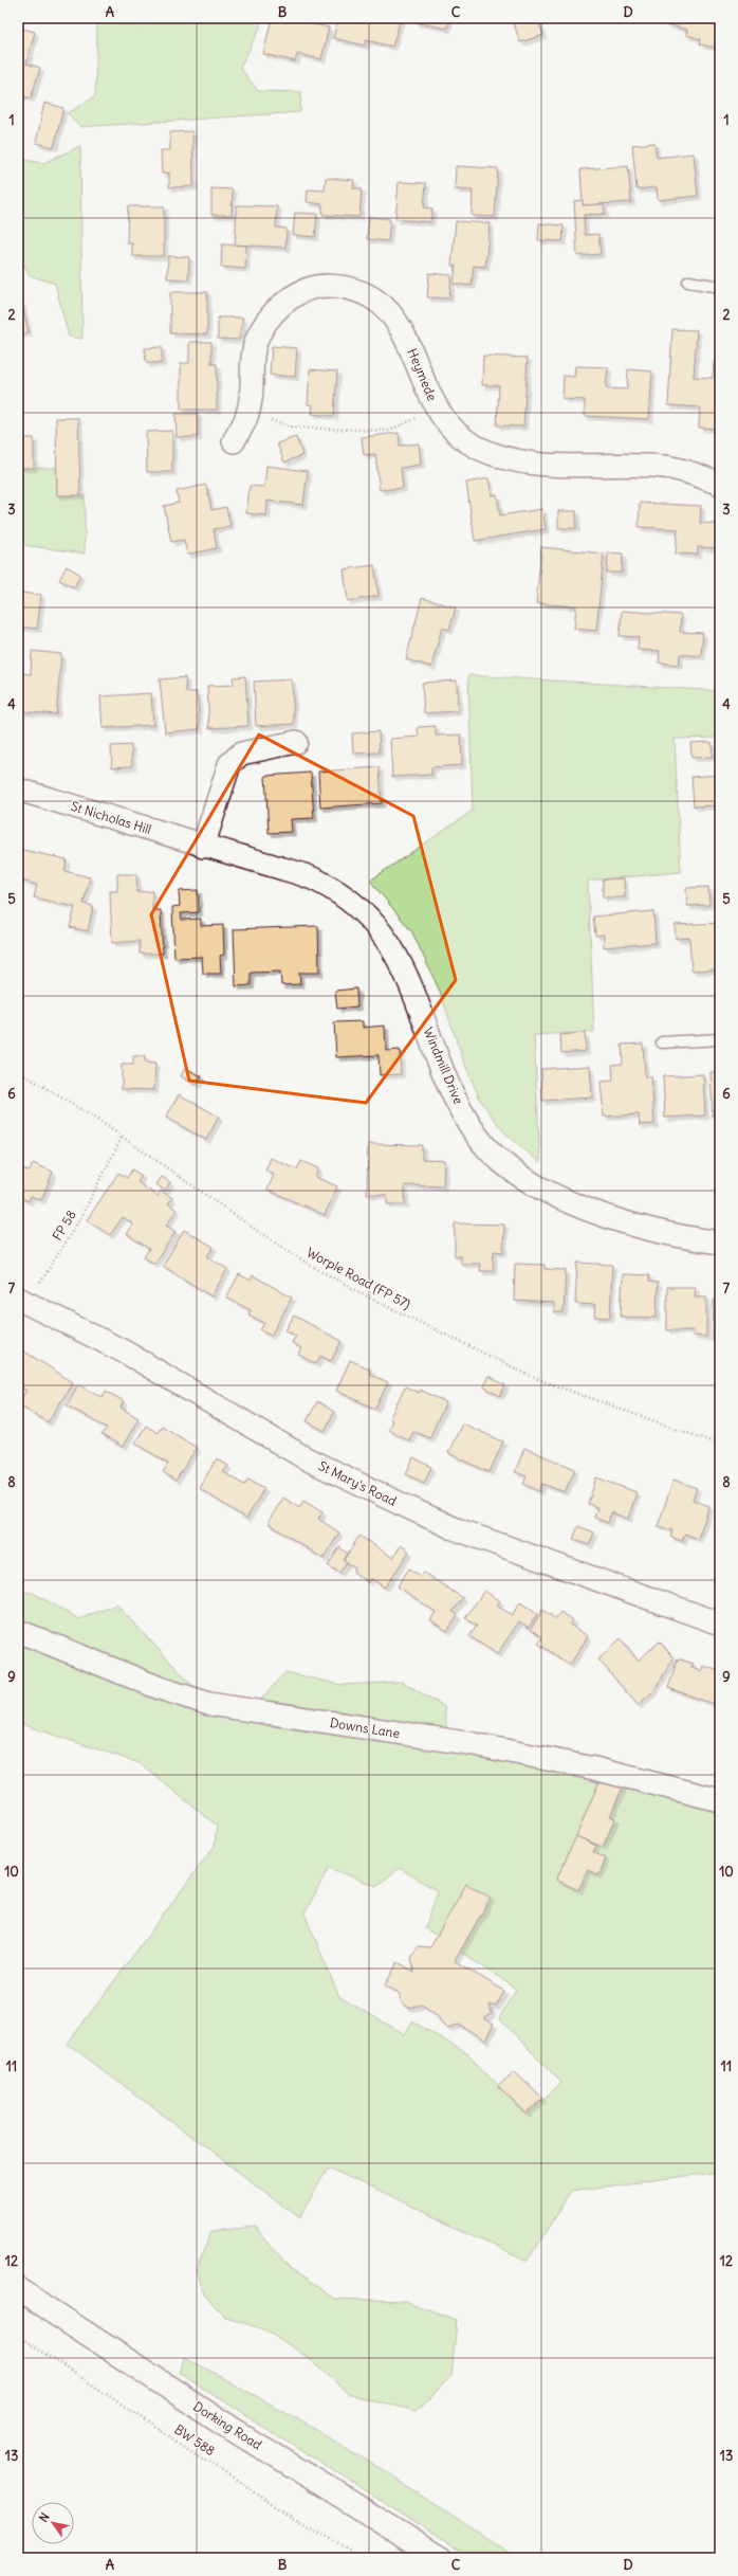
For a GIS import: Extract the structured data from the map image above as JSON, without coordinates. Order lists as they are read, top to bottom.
{
  "streets": {
    "main road": ["Dorking Road"],
    "street": [
      "Heymede",
      "St Nicholas Hill",
      "Windmill Drive",
      "St Mary's Road",
      "Downs Lane"
    ],
    "path": ["FP 58", "Worple Road (FP 57)", "BW 588"]
  },
  "crossings": [
    ["St Nicholas Hill", "Windmill Drive"],
    ["FP 58", "Worple Road (FP 57)"],
    ["FP 58", "St Mary's Road"]
  ],
  "north": "top left",
  "grid": {
    "columns": [
      "A",
      "B",
      "C",
      "D"
    ],
    "rows": [
      "1",
      "2",
      "3",
      "4",
      "5",
      "6",
      "7",
      "8",
      "9",
      "10",
      "11",
      "12",
      "13"
    ]
  }
}
